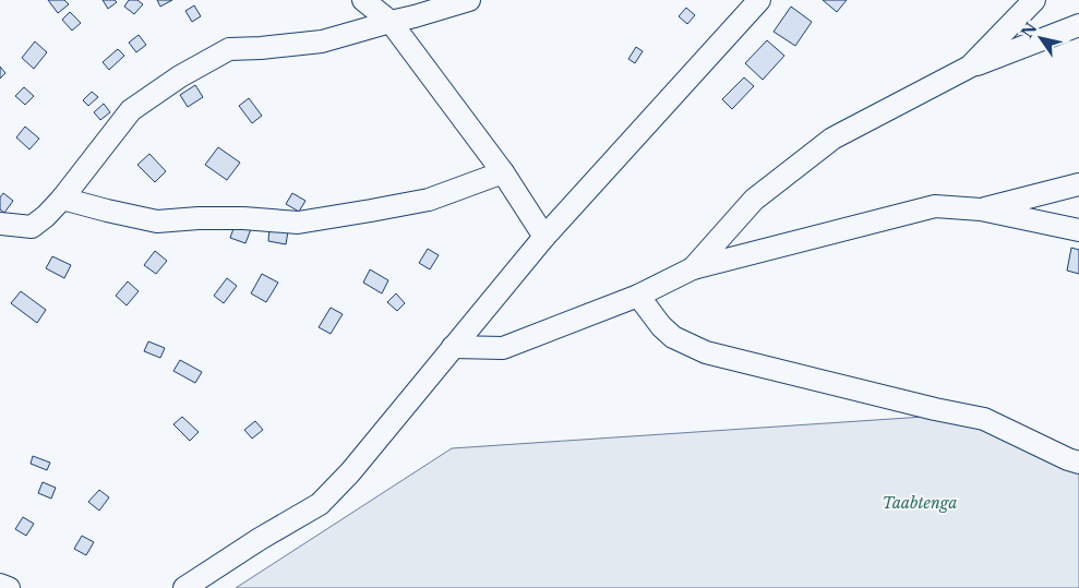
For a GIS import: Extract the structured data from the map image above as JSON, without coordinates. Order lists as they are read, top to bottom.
{
  "parks": ["Taabtenga"],
  "north": "top left"
}
